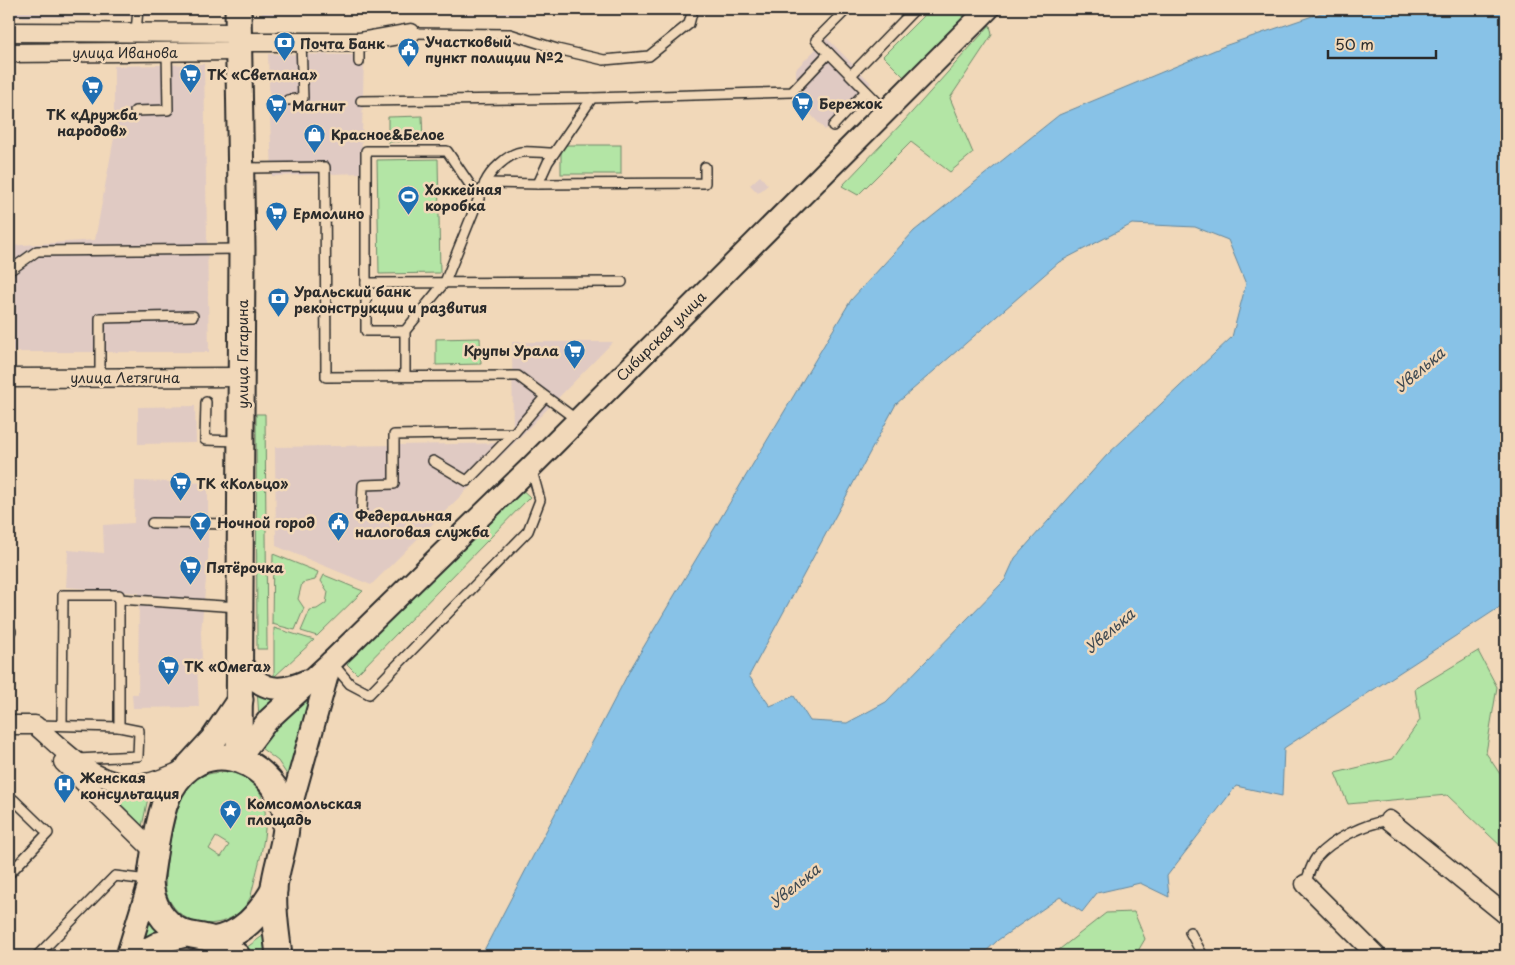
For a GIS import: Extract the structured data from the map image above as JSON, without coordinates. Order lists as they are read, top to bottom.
{
  "streets": {
    "main road": ["улица Гагарина"],
    "street": ["улица Иванова", "Сибирская улица", "улица Летягина"]
  },
  "crossings": [
    ["улица Иванова", "улица Гагарина"],
    ["Сибирская улица", "улица Гагарина"],
    ["улица Гагарина", "улица Летягина"]
  ],
  "water": ["Увелька"],
  "places": {
    "bank": ["Почта Банк", "Уральский банк реконструкции и развития"],
    "public building": ["Участковый пункт полиции №2", "Федеральная налоговая служба"],
    "supermarket": [
      "ТК «Светлана»",
      "ТК «Дружба народов»",
      "Бережок",
      "Магнит",
      "Ермолино",
      "Крупы Урала",
      "ТК «Кольцо»",
      "Пятёрочка",
      "ТК «Омега»"
    ],
    "shop": ["Красное&Белое"],
    "sports": ["Хоккейная коробка"],
    "bar": ["Ночной город"],
    "hospital": ["Женская консультация"],
    "place": ["Комсомольская площадь"]
  },
  "scale_bar": "50 m"
}
